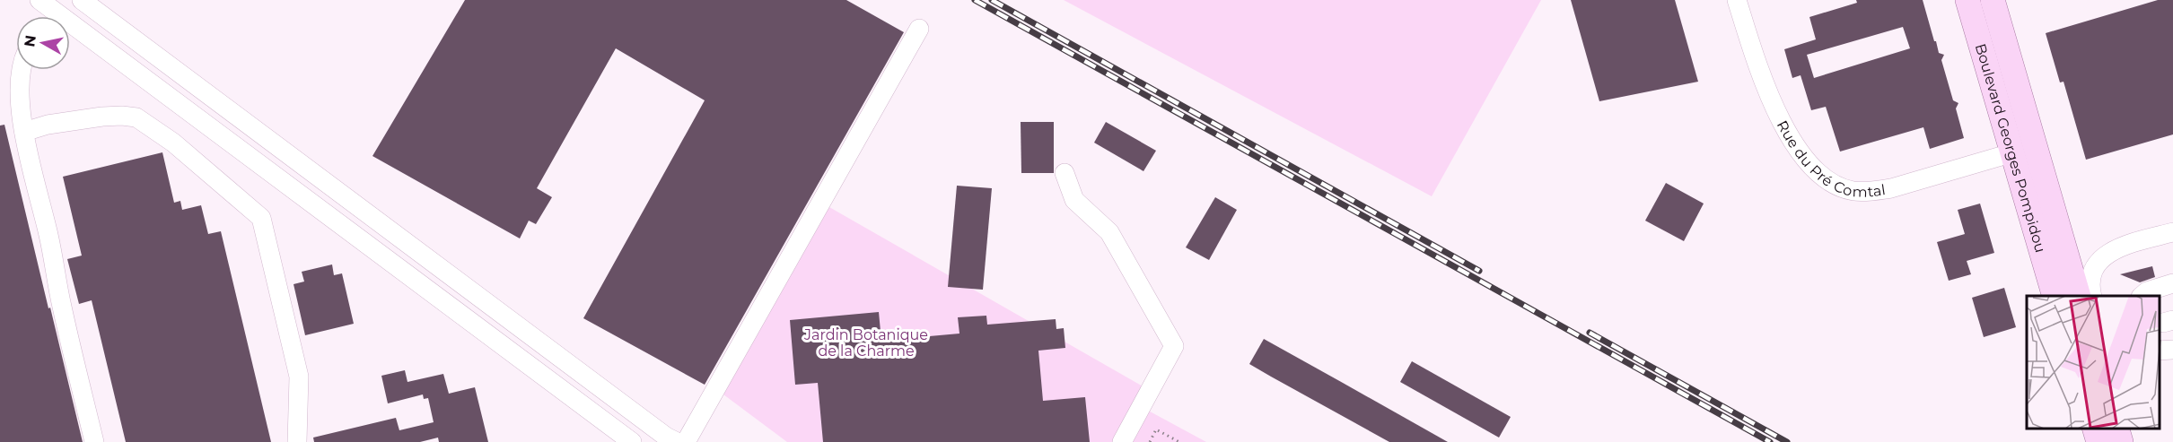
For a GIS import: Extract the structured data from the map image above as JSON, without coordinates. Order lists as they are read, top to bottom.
{
  "streets": {
    "main road": ["Boulevard Georges Pompidou"],
    "street": ["Rue du Pré Comtal"]
  },
  "crossings": [
    ["Boulevard Georges Pompidou", "Rue du Pré Comtal"]
  ],
  "parks": ["Jardin Botanique de la Charme"],
  "north": "left"
}
